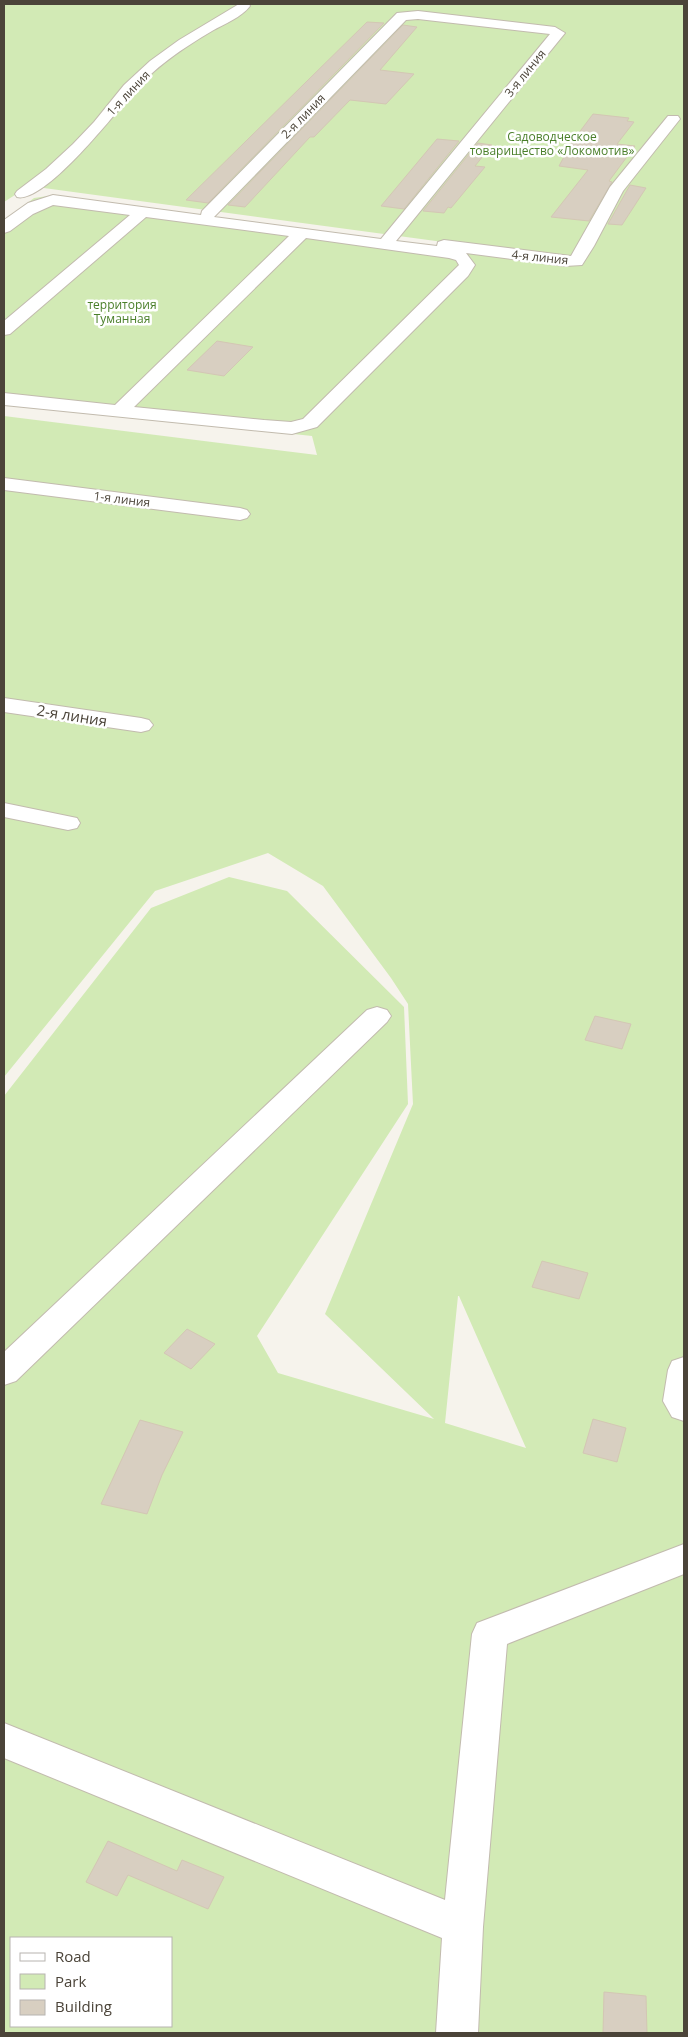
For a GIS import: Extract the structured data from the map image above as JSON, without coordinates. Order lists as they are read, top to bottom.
{
  "streets": {
    "street": [
      "3-я линия",
      "1-я линия",
      "2-я линия",
      "4-я линия"
    ]
  },
  "crossings": [
    ["3-я линия", "2-я линия"],
    ["3-я линия", "4-я линия"]
  ],
  "parks": ["Садоводческое товарищество «Локомотив»", "территория Туманная"],
  "legend": ["Road", "Park", "Building"]
}
